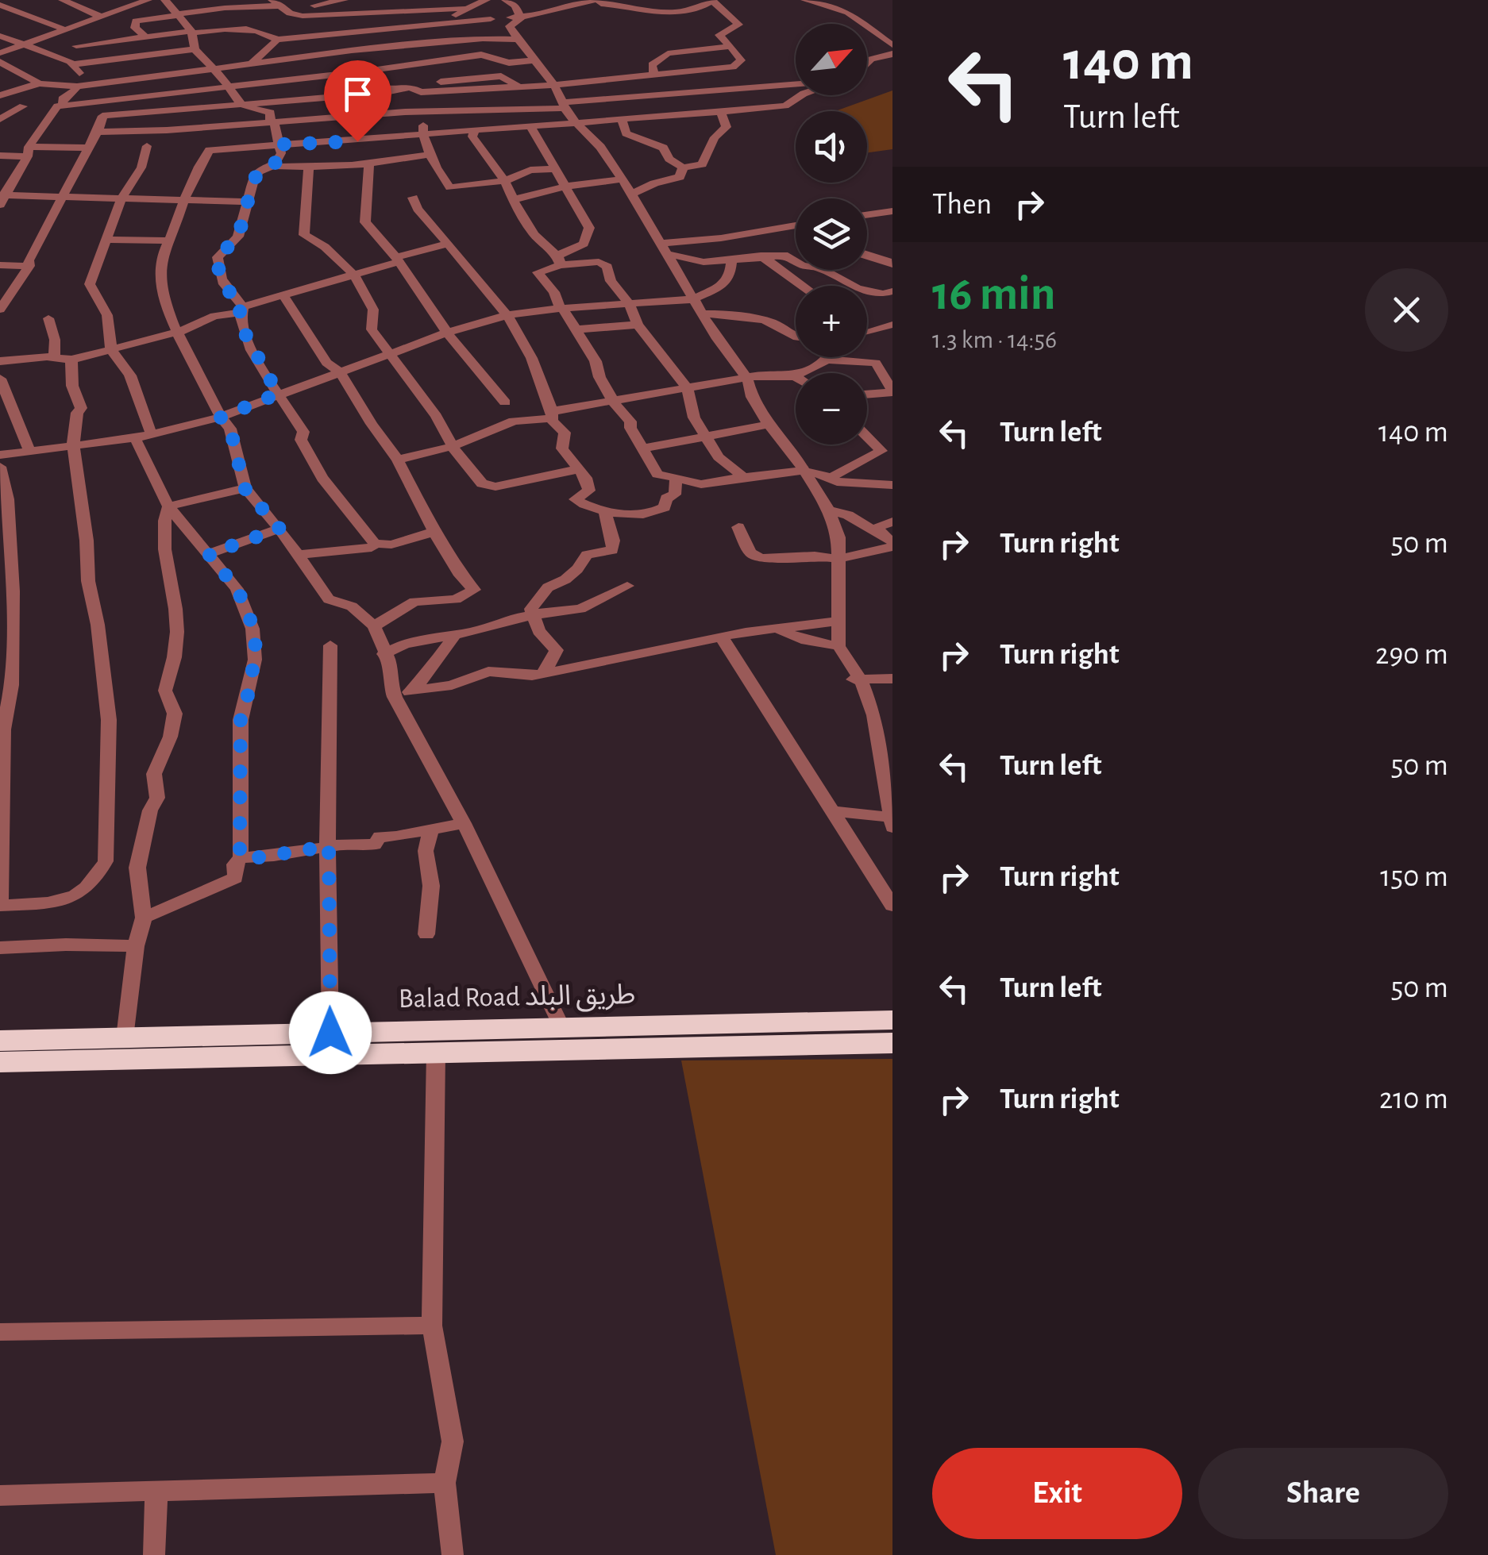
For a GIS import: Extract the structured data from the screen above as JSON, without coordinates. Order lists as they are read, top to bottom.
{
  "streets": {
    "highway": ["Balad Road طريق البلد"]
  },
  "north": "top right",
  "page": {
    "turn": ["140 m", "Turn left"],
    "map_buttons": ["+", "−"],
    "then": "Then",
    "heading": ["16 min", "1.3 km · 14:56"],
    "list": [
      {
        "name": "Turn left",
        "value": "140 m"
      },
      {
        "name": "Turn right",
        "value": "50 m"
      },
      {
        "name": "Turn right",
        "value": "290 m"
      },
      {
        "name": "Turn left",
        "value": "50 m"
      },
      {
        "name": "Turn right",
        "value": "150 m"
      },
      {
        "name": "Turn left",
        "value": "50 m"
      },
      {
        "name": "Turn right",
        "value": "210 m"
      }
    ],
    "buttons": ["Exit", "Share"]
  }
}
